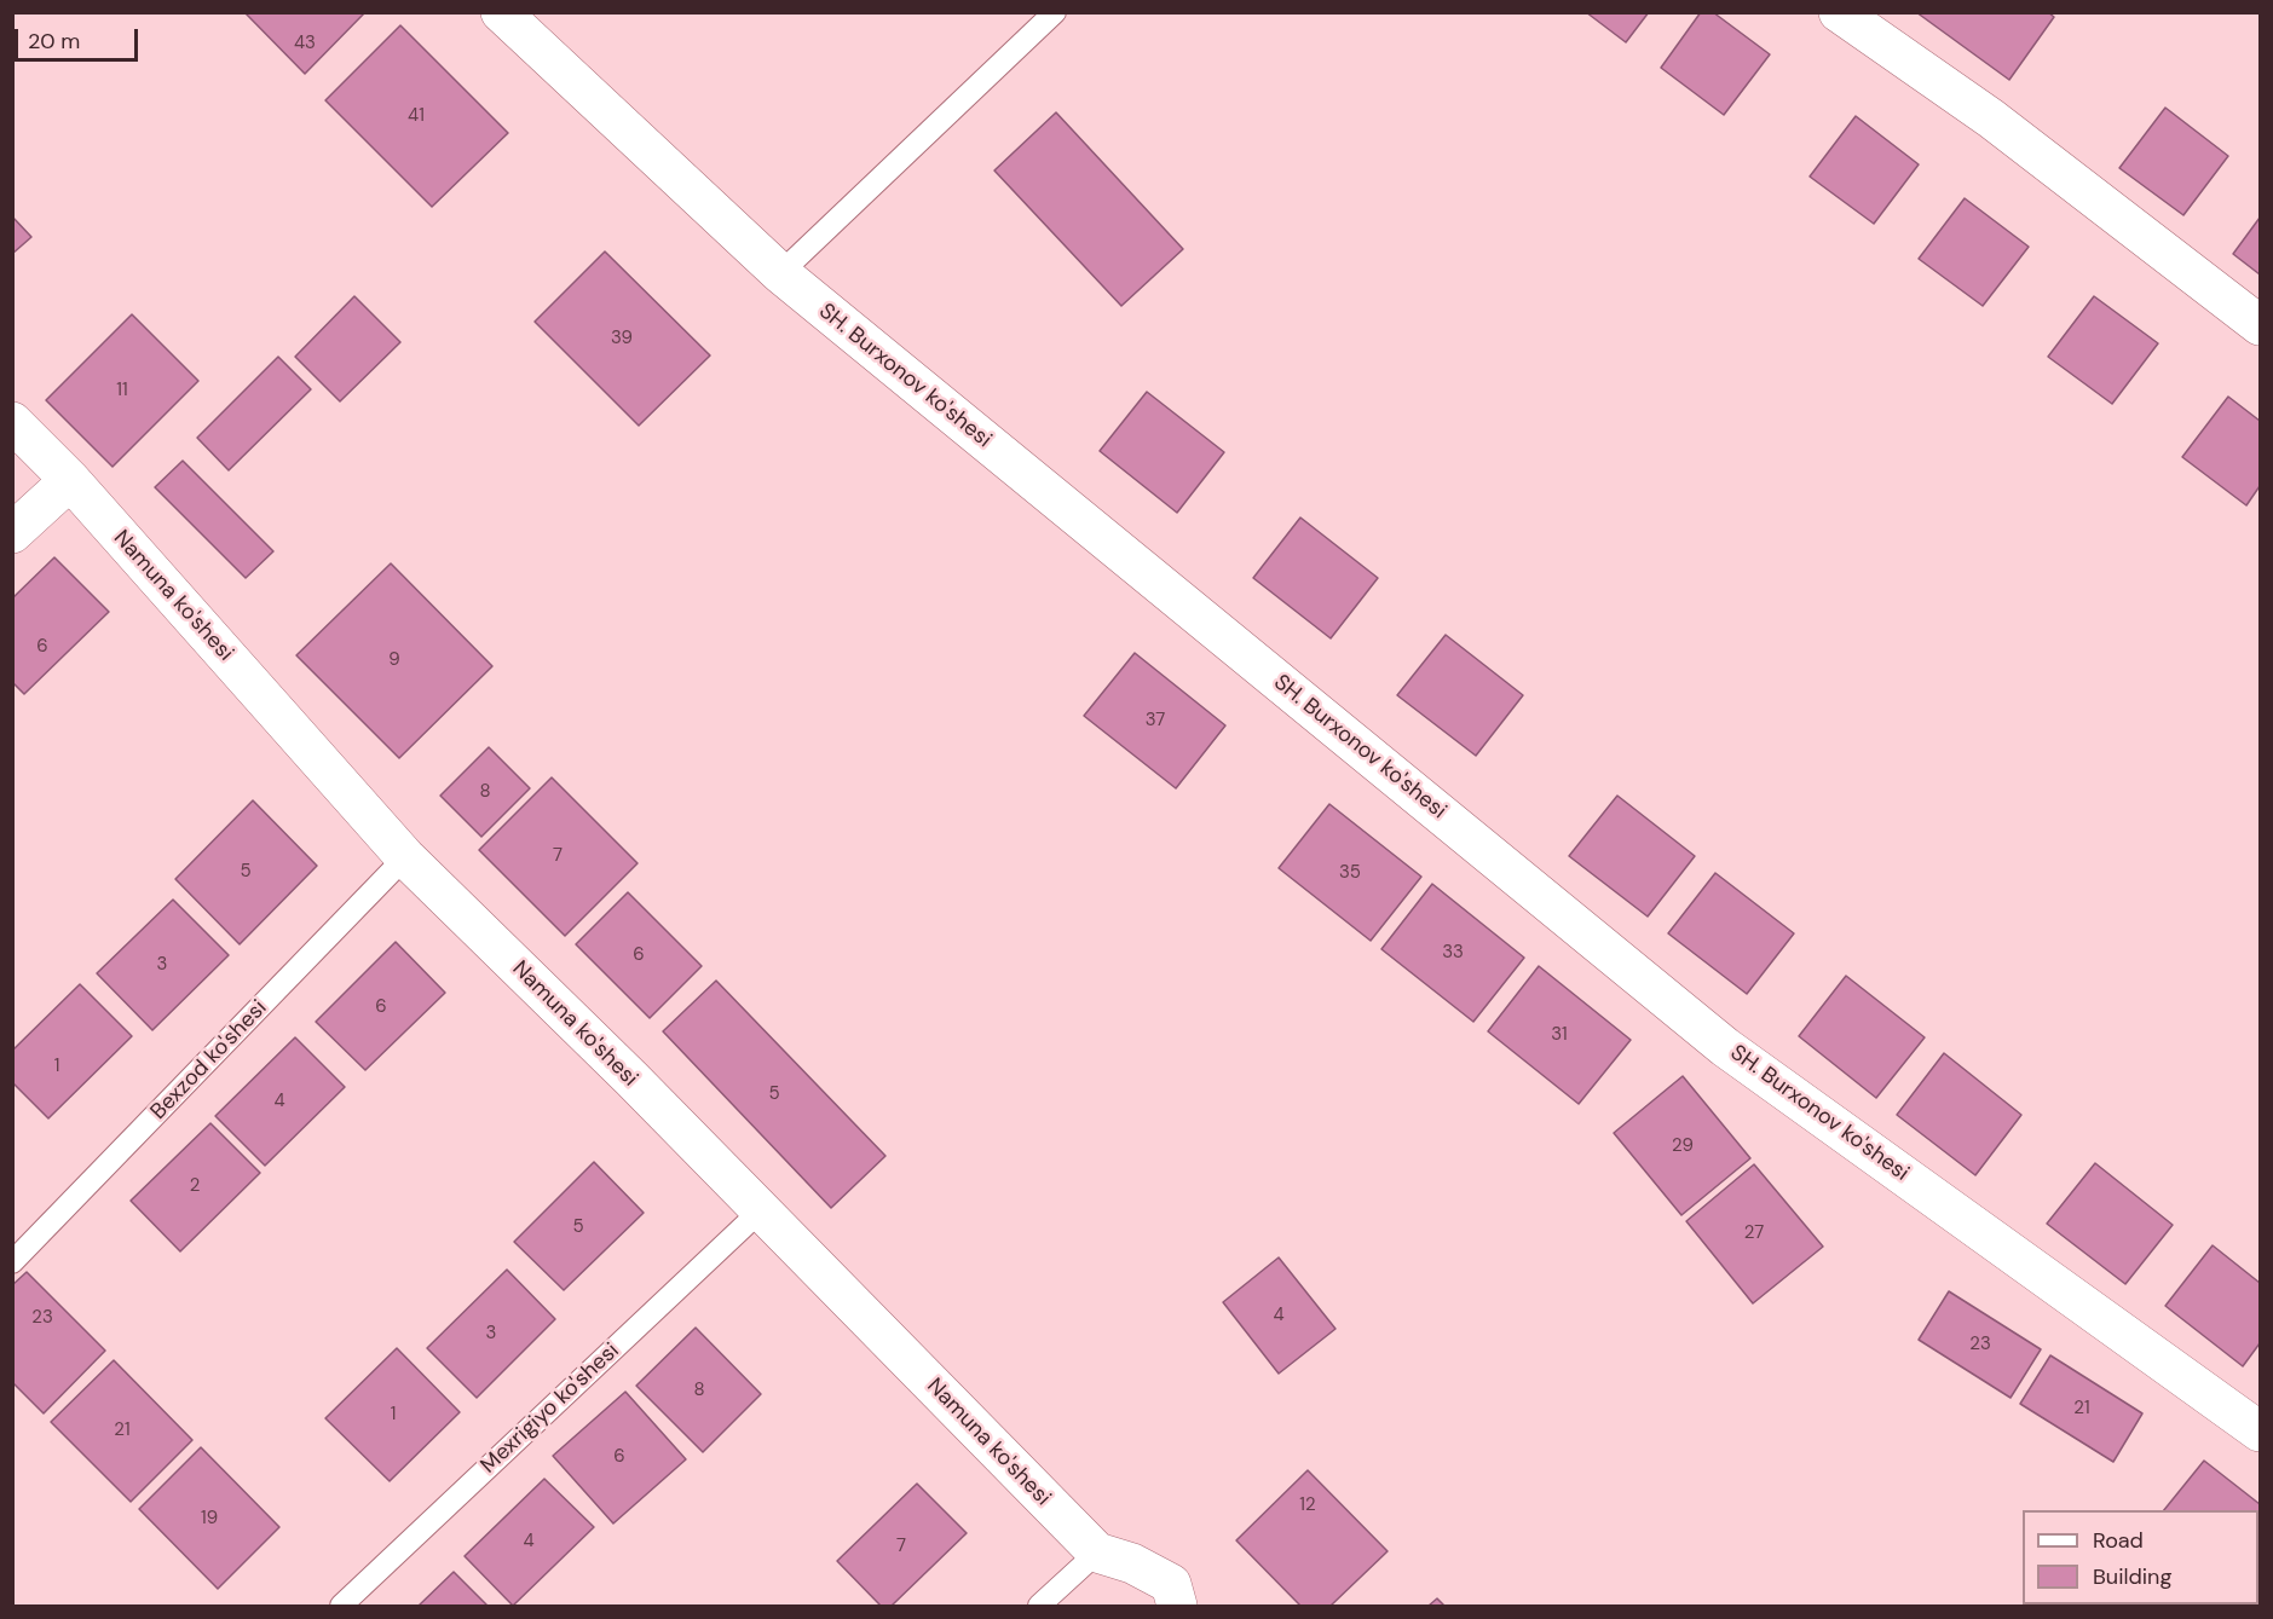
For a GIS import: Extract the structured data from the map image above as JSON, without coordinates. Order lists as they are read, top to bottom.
{
  "streets": {
    "street": ["SH. Burxonov ko'shesi", "Namuna ko'shesi"],
    "lane": ["Bexzod ko'shesi", "Mexrigiyo ko'shesi"]
  },
  "crossings": [
    ["Namuna ko'shesi", "Bexzod ko'shesi"],
    ["Namuna ko'shesi", "Mexrigiyo ko'shesi"]
  ],
  "house_numbers": [
    "43",
    "41",
    "39",
    "11",
    "6",
    "9",
    "37",
    "8",
    "7",
    "5",
    "35",
    "33",
    "6",
    "3",
    "6",
    "31",
    "1",
    "5",
    "4",
    "29",
    "2",
    "5",
    "27",
    "4",
    "23",
    "3",
    "23",
    "8",
    "21",
    "1",
    "21",
    "6",
    "12",
    "19",
    "4",
    "7"
  ],
  "legend": ["Road", "Building"],
  "scale_bar": "20 m"
}
